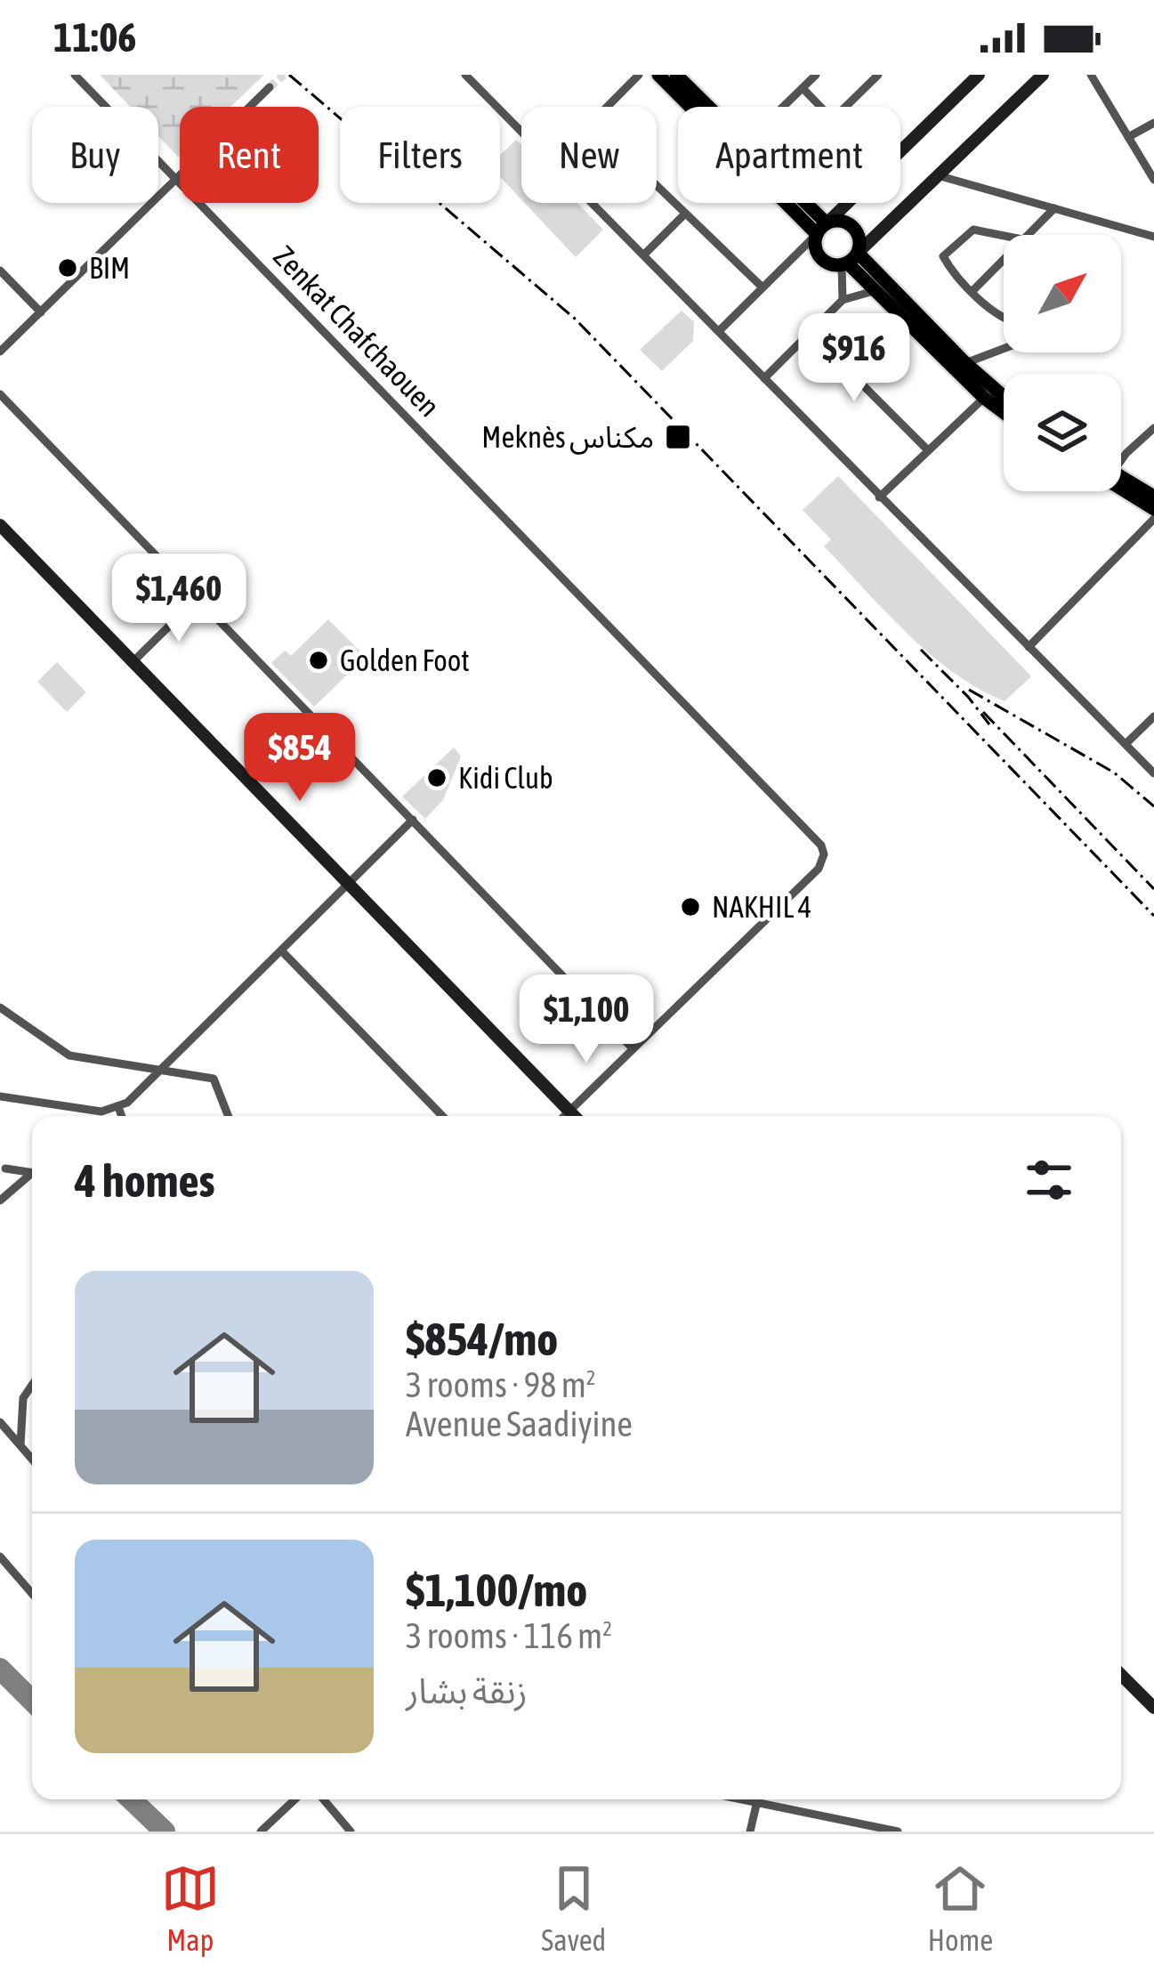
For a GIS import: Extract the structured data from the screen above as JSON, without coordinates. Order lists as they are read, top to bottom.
{
  "streets": {
    "street": ["Zenkat Chafchaouen"]
  },
  "places": {
    "other": [
      "BIM",
      "Golden Foot",
      "Kidi Club",
      "NAKHIL 4"
    ],
    "transit": ["Meknès مكناس"]
  },
  "north": "top right",
  "page": {
    "status": "11:06",
    "chip": [
      "Buy",
      "Rent",
      "Filters",
      "New",
      "Apartment"
    ],
    "price": [
      "$916",
      "$1,460",
      "$854",
      "$1,100"
    ],
    "heading": "4 homes",
    "list": [
      {
        "name": "$854/mo",
        "note": "3 rooms · 98 m² · Avenue Saadiyine"
      },
      {
        "name": "$1,100/mo",
        "note": "3 rooms · 116 m² · زنقة بشار"
      }
    ],
    "tabs": ["Map", "Saved", "Home"]
  }
}
